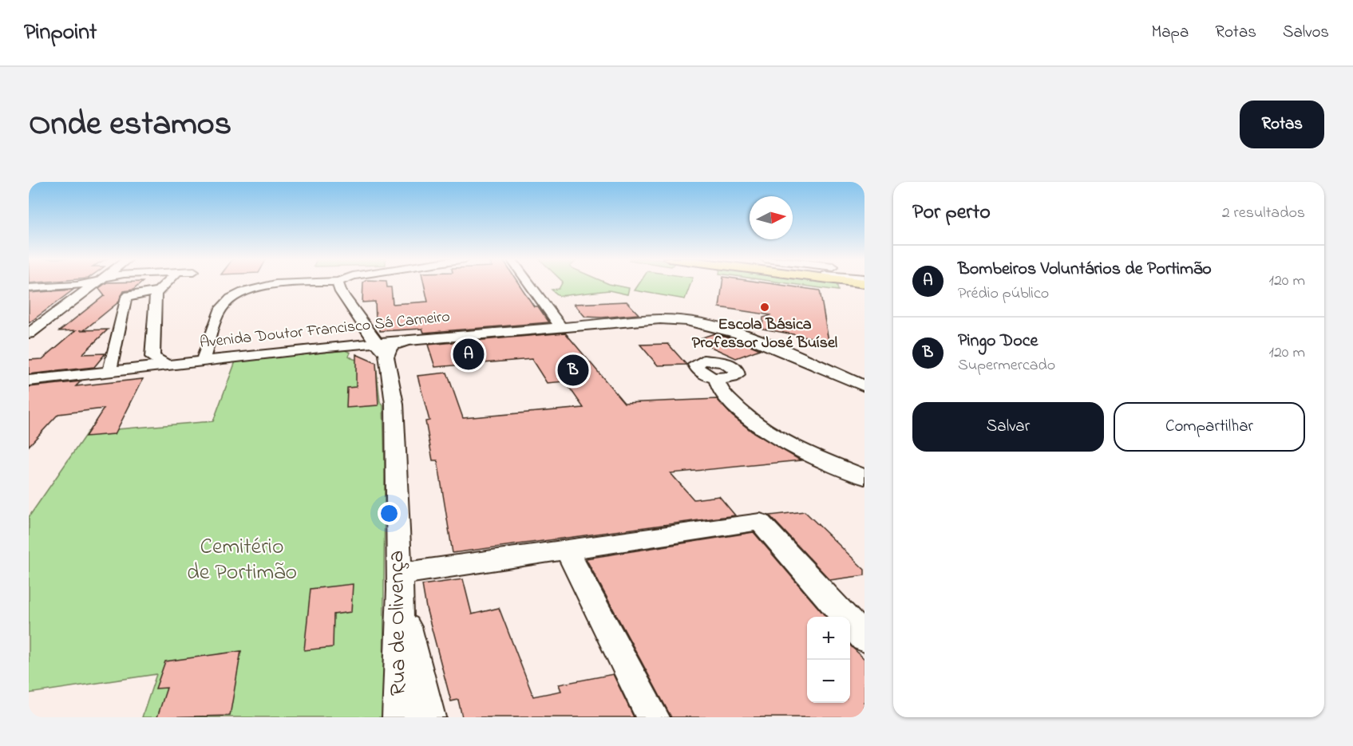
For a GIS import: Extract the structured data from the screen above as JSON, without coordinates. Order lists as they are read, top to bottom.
{
  "streets": {
    "street": ["Avenida Doutor Francisco Sá Carneiro", "Rua de Olivença"]
  },
  "crossings": [
    ["Avenida Doutor Francisco Sá Carneiro", "Rua de Olivença"]
  ],
  "parks": ["Cemitério de Portimão"],
  "places": ["Escola Básica Professor José Buísel"],
  "north": "right",
  "page": {
    "header": "Pinpoint",
    "nav": ["Mapa", "Rotas", "Salvos"],
    "title": "Onde estamos",
    "buttons": [
      "Rotas",
      ["Salvar", "Compartilhar"]
    ],
    "heading": ["Por perto", "2 resultados"],
    "list": [
      {
        "mark": "A",
        "name": "Bombeiros Voluntários de Portimão",
        "note": "Prédio público",
        "value": "120 m"
      },
      {
        "mark": "B",
        "name": "Pingo Doce",
        "note": "Supermercado",
        "value": "120 m"
      }
    ],
    "pins": ["A", "B"],
    "map_buttons": ["+", "−"]
  }
}
